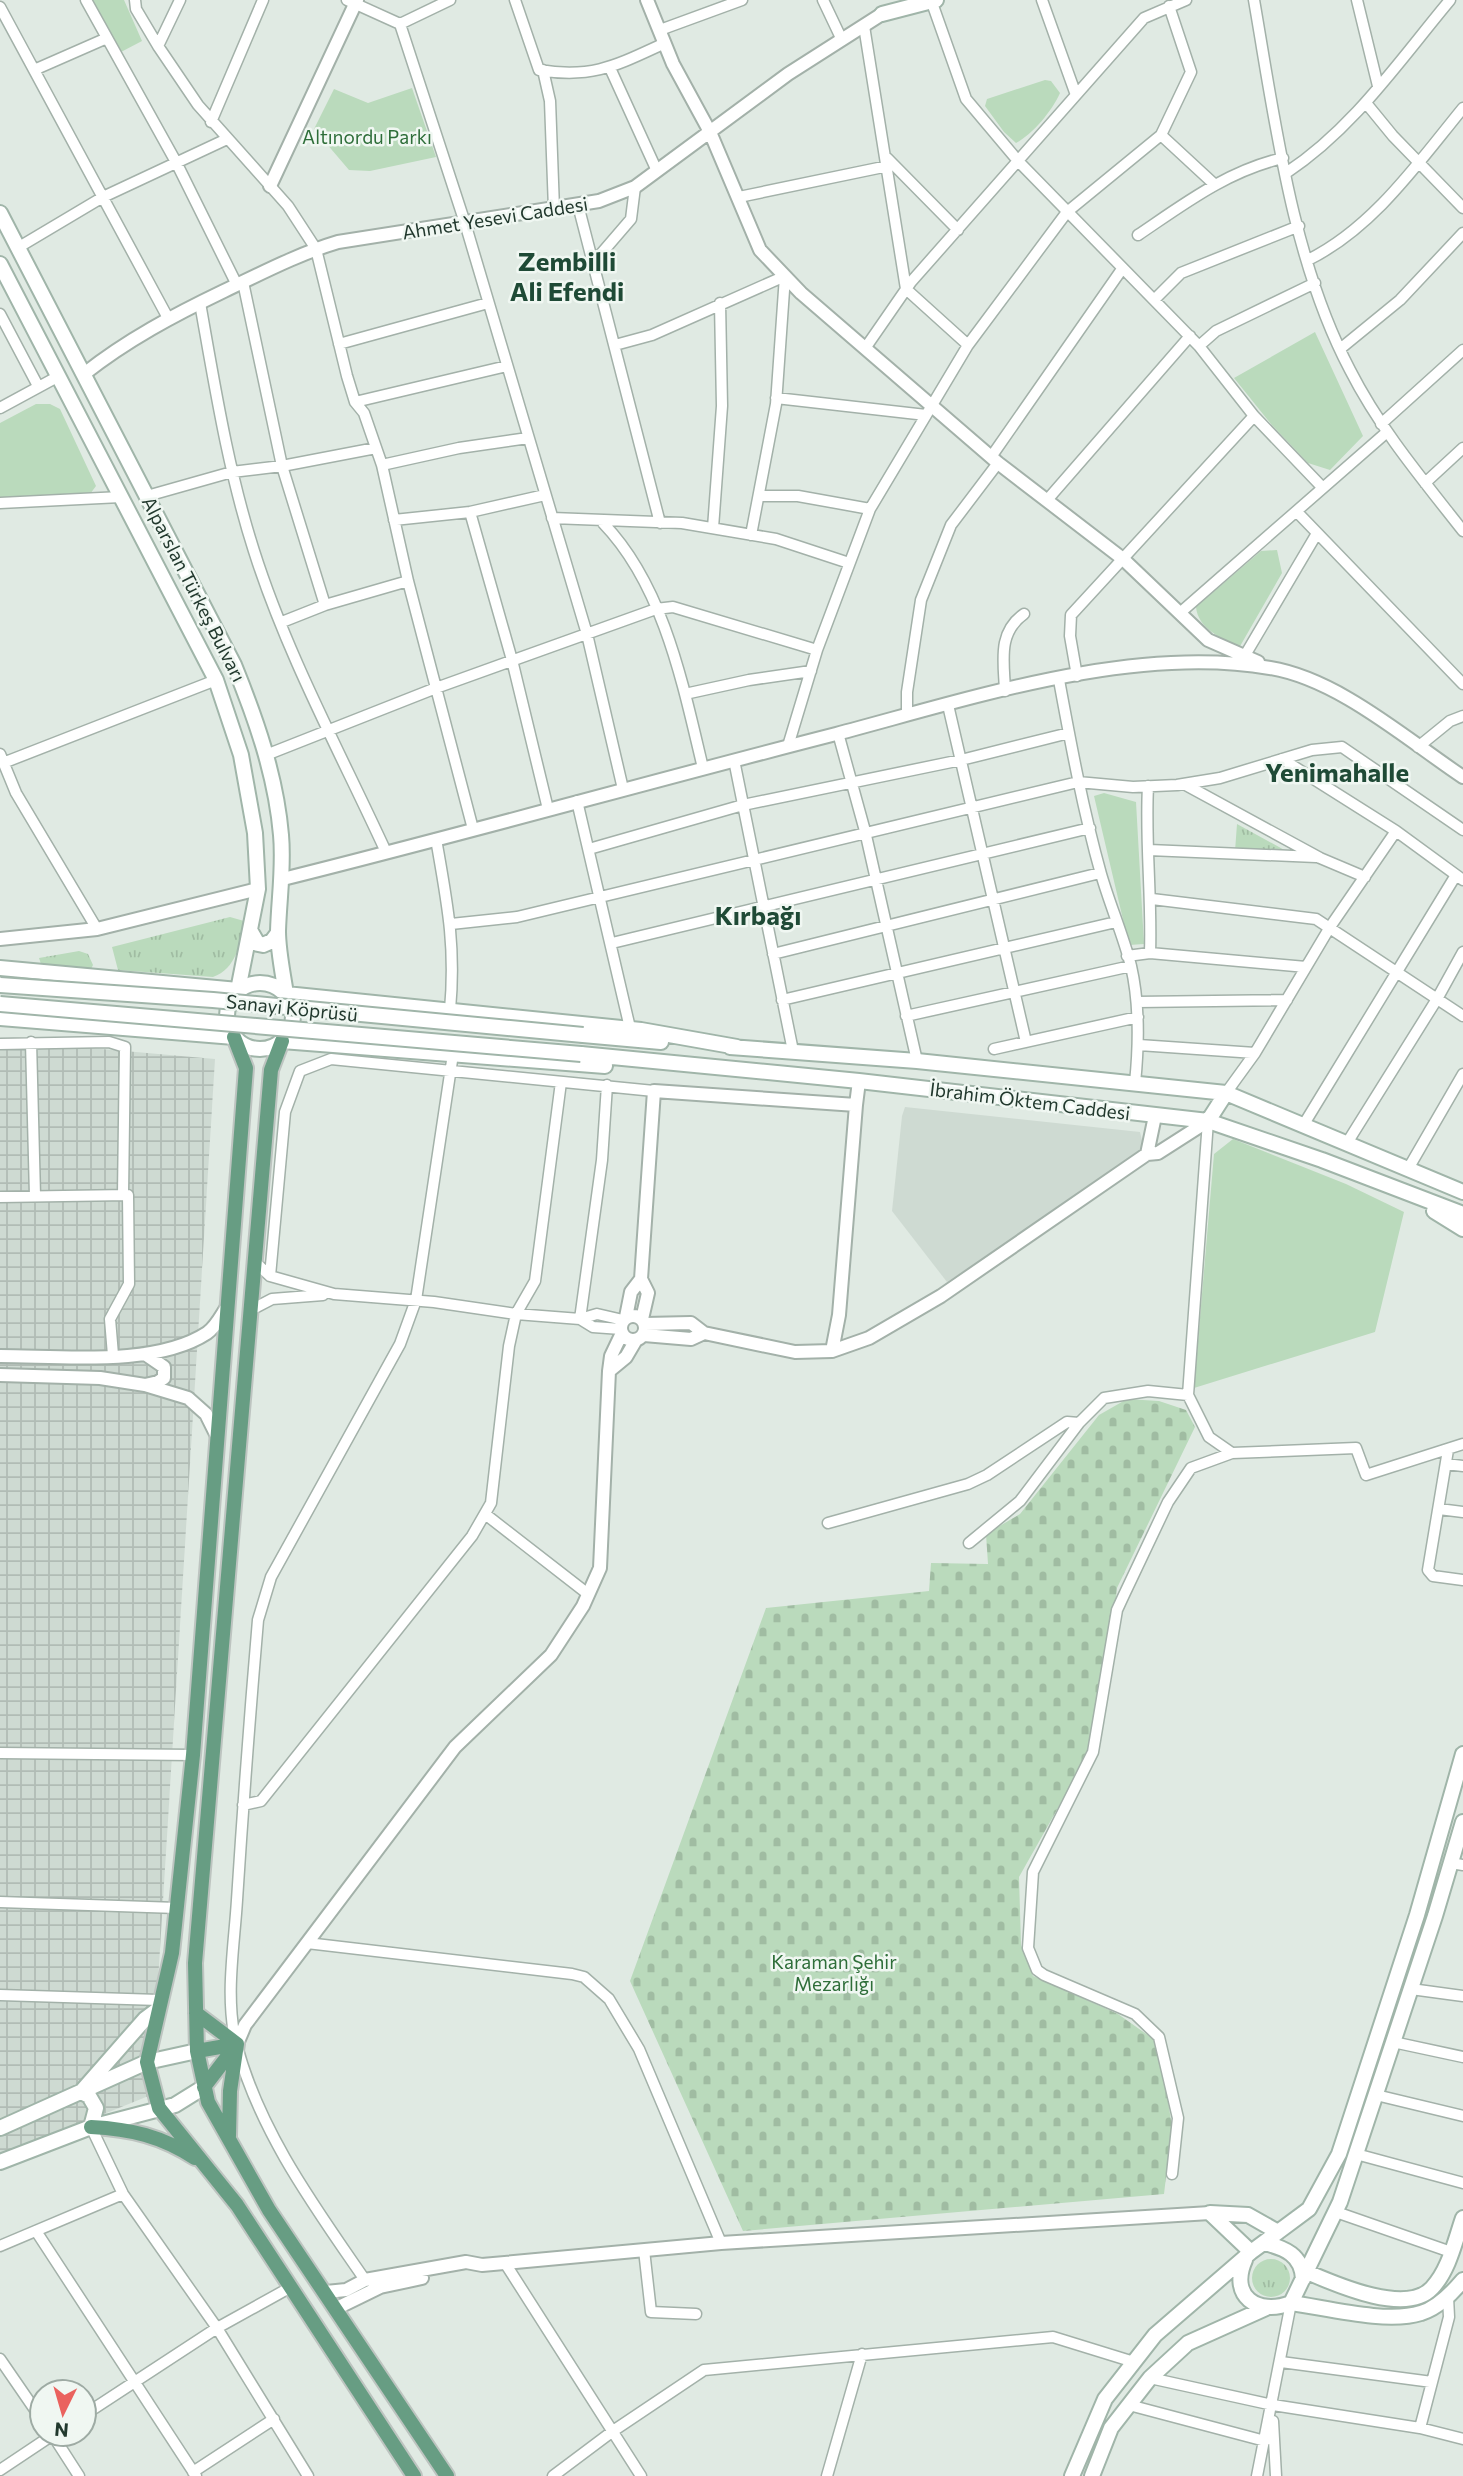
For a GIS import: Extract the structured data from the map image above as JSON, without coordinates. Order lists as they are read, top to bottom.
{
  "streets": {
    "main road": [
      "Ahmet Yesevi Caddesi",
      "Alparslan Türkeş Bulvarı",
      "Sanayi Köprüsü",
      "İbrahim Öktem Caddesi"
    ]
  },
  "crossings": [
    ["Ahmet Yesevi Caddesi", "Alparslan Türkeş Bulvarı"],
    ["Sanayi Köprüsü", "İbrahim Öktem Caddesi"]
  ],
  "districts": ["Zembilli Ali Efendi", "Yenimahalle", "Kırbağı"],
  "parks": ["Altınordu Parkı", "Karaman Şehir Mezarlığı"],
  "north": "bottom"
}
